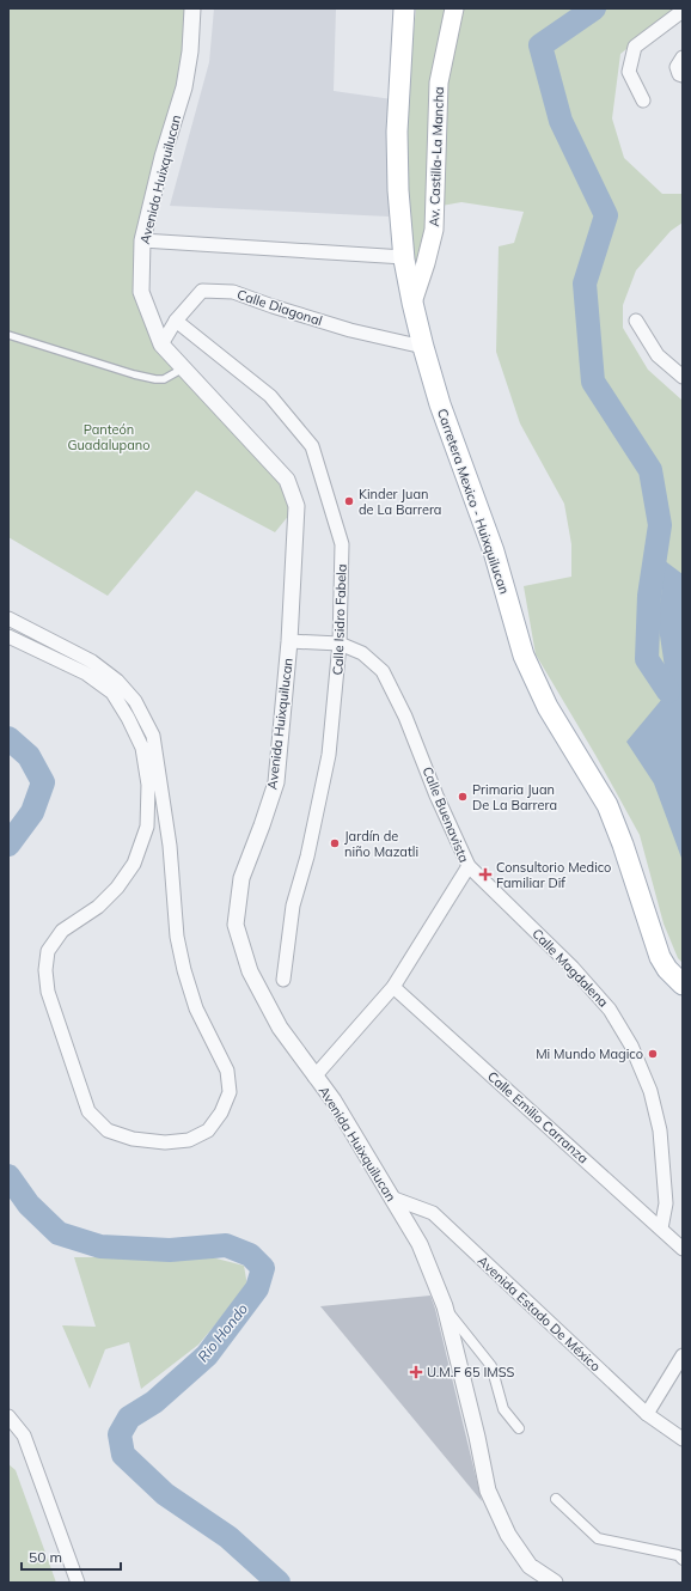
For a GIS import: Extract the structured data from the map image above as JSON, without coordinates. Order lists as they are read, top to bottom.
{
  "streets": {
    "main road": ["Av. Castilla-La Mancha", "Carretera Mexico - Huixquilucan"],
    "street": [
      "Avenida Huixquilucan",
      "Calle Diagonal",
      "Calle Isidro Fabela",
      "Calle Buenavista",
      "Calle Magdalena",
      "Calle Emilio Carranza",
      "Avenida Estado De México"
    ]
  },
  "crossings": [
    ["Av. Castilla-La Mancha", "Carretera Mexico - Huixquilucan"],
    ["Avenida Huixquilucan", "Calle Diagonal"],
    ["Avenida Huixquilucan", "Calle Buenavista"],
    ["Avenida Huixquilucan", "Avenida Estado De México"],
    ["Calle Diagonal", "Carretera Mexico - Huixquilucan"],
    ["Calle Diagonal", "Calle Isidro Fabela"],
    ["Calle Isidro Fabela", "Calle Buenavista"],
    ["Calle Buenavista", "Calle Magdalena"],
    ["Calle Buenavista", "Calle Emilio Carranza"],
    ["Calle Magdalena", "Calle Emilio Carranza"]
  ],
  "water": ["Rio Hondo"],
  "parks": ["Panteón Guadalupano"],
  "places": {
    "other": [
      "Kinder Juan de La Barrera",
      "Primaria Juan De La Barrera",
      "Jardín de niño Mazatli",
      "Mi Mundo Magico"
    ],
    "health": ["Consultorio Medico Familiar Dif", "U.M.F 65 IMSS"]
  },
  "scale_bar": "50 m"
}
